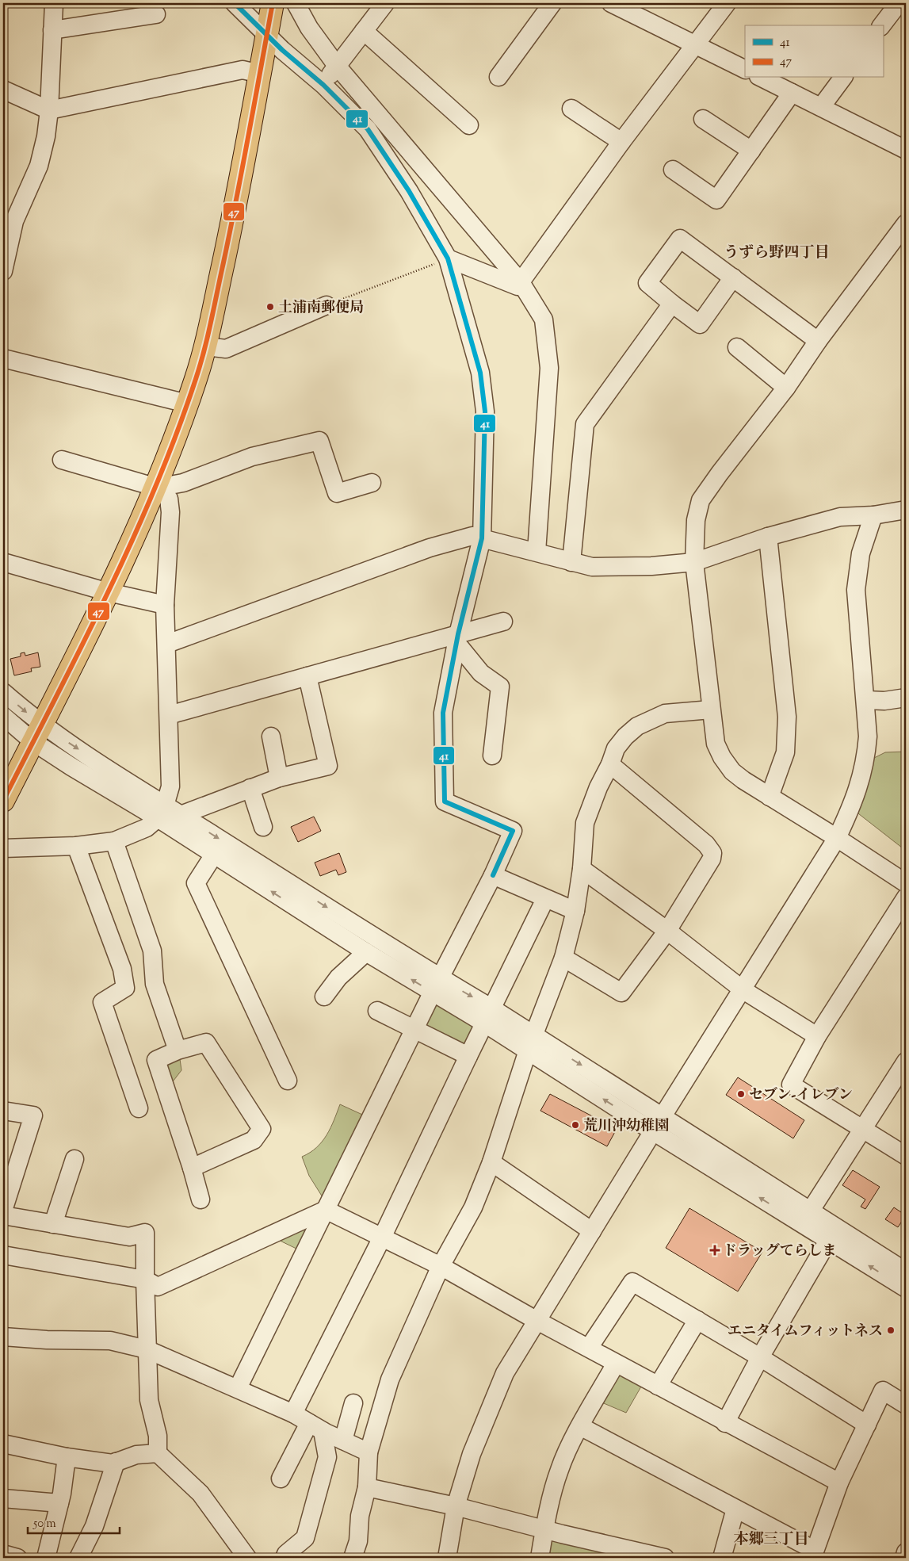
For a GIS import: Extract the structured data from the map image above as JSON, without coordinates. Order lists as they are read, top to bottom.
{
  "districts": ["うずら野四丁目", "本郷三丁目"],
  "places": {
    "other": [
      "土浦南郵便局",
      "セブン-イレブン",
      "荒川沖幼稚園",
      "エニタイムフィットネス"
    ],
    "health": ["ドラッグてらしま"]
  },
  "lines": ["transit line 41", "transit line 47"],
  "legend": ["41", "47"],
  "scale_bar": "50 m"
}
